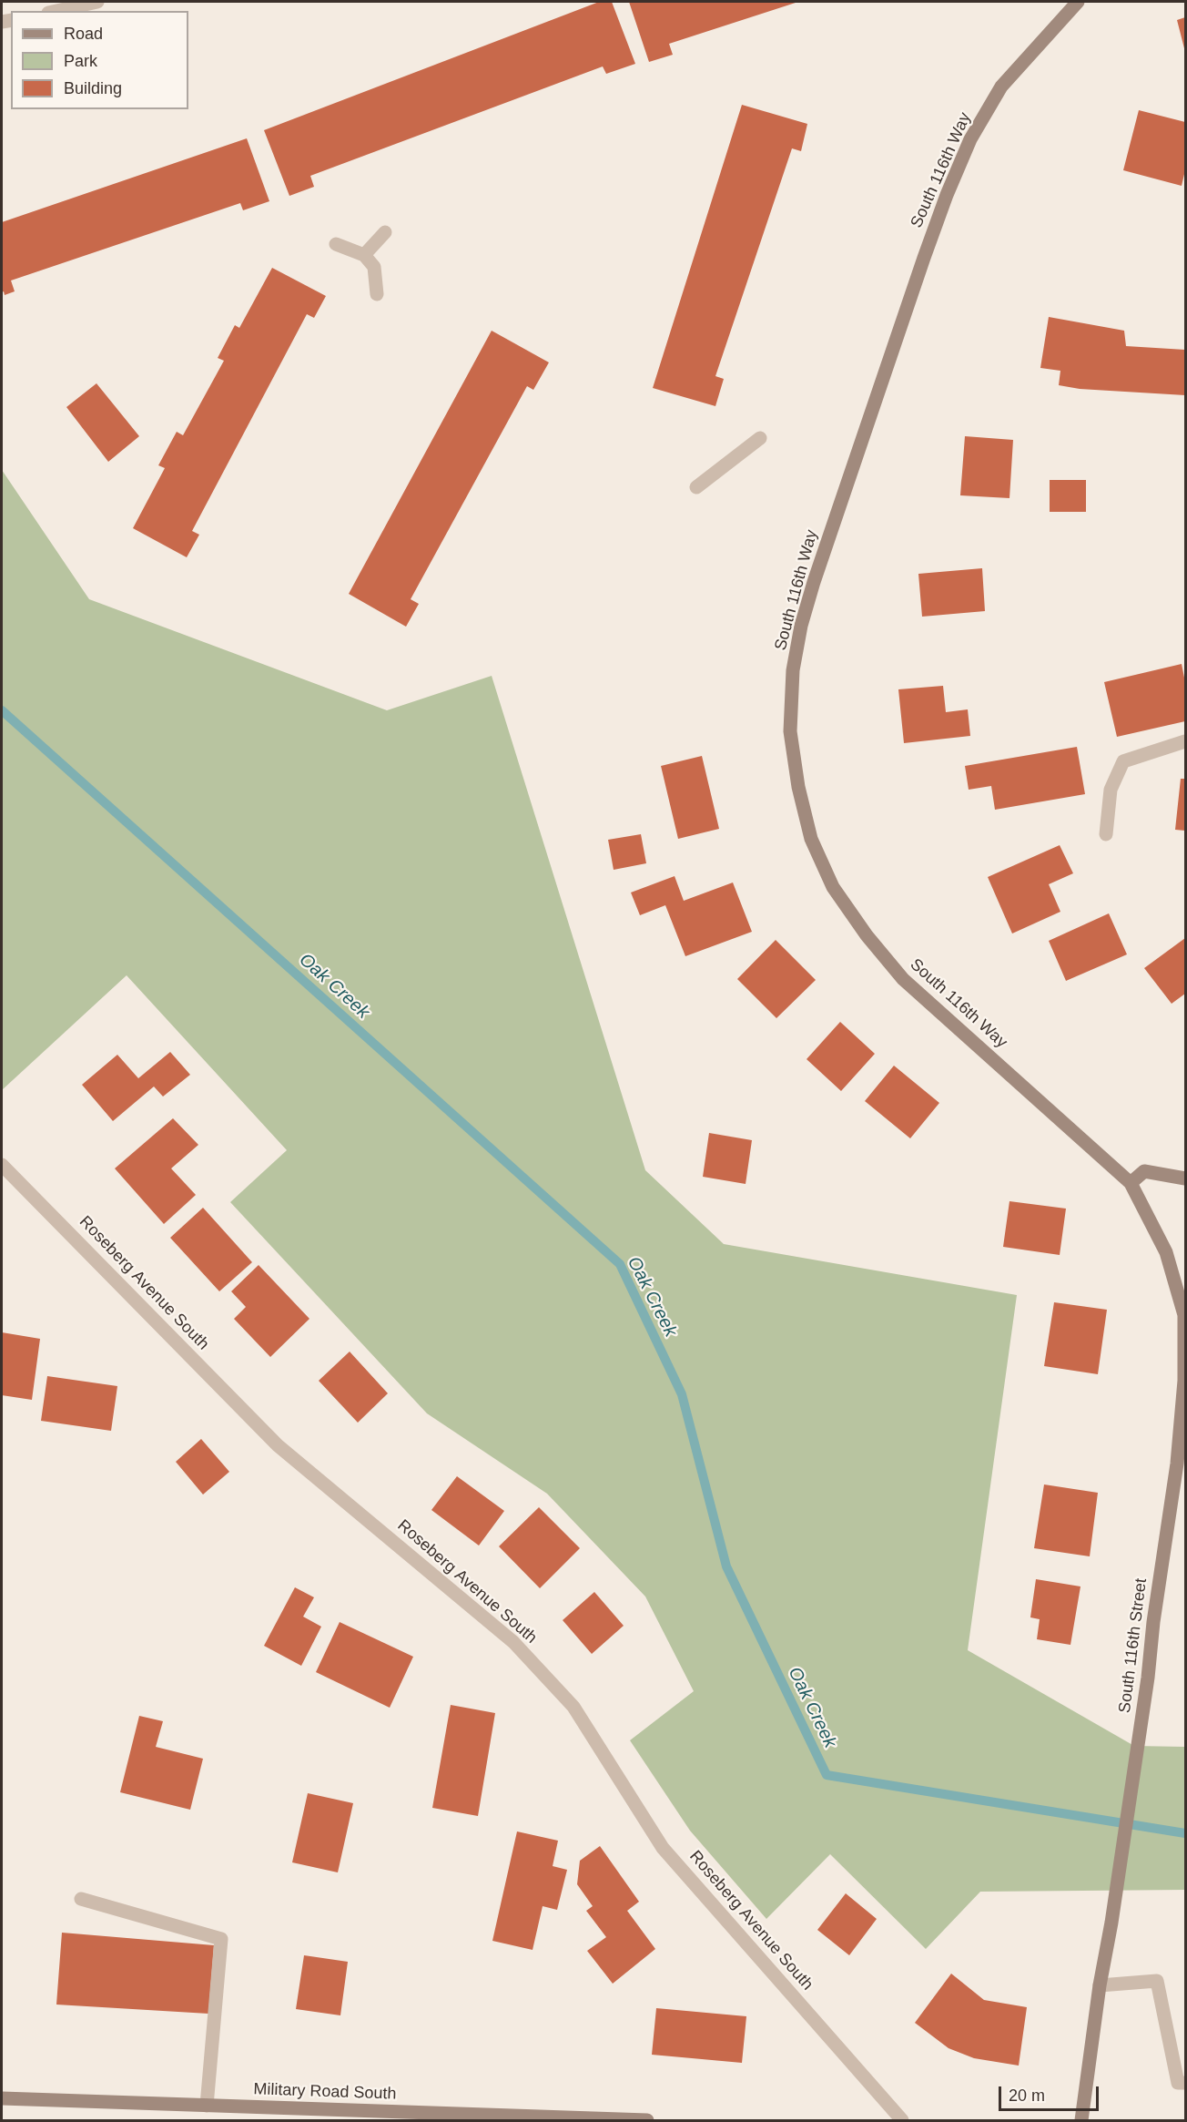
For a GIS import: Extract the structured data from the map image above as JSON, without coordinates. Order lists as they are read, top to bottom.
{
  "streets": {
    "street": [
      "South 116th Way",
      "Roseberg Avenue South",
      "South 116th Street",
      "Military Road South"
    ]
  },
  "crossings": [
    ["South 116th Way", "South 116th Street"]
  ],
  "water": ["Oak Creek"],
  "legend": ["Road", "Park", "Building"],
  "scale_bar": "20 m"
}
